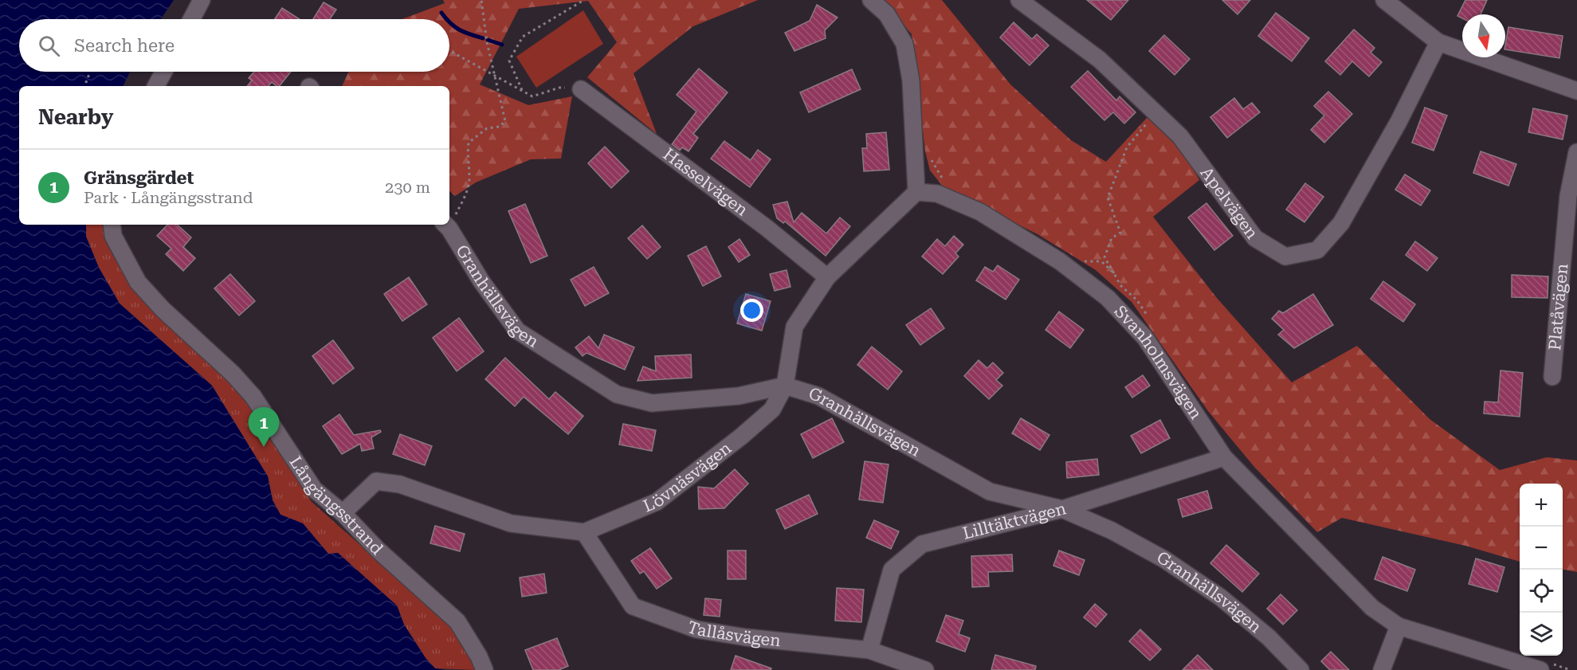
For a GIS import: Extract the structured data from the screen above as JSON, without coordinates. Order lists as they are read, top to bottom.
{
  "streets": {
    "street": [
      "Hasselvägen",
      "Apelvägen",
      "Granhällsvägen",
      "Platåvägen",
      "Svanholmsvägen",
      "Lövnäsvägen",
      "Långängsstrand",
      "Lilltäktvägen",
      "Tallåsvägen"
    ]
  },
  "crossings": [
    ["Hasselvägen", "Lövnäsvägen"],
    ["Granhällsvägen", "Lövnäsvägen"],
    ["Granhällsvägen", "Lilltäktvägen"],
    ["Svanholmsvägen", "Lövnäsvägen"],
    ["Svanholmsvägen", "Lilltäktvägen"],
    ["Lövnäsvägen", "Långängsstrand"],
    ["Lövnäsvägen", "Tallåsvägen"],
    ["Lilltäktvägen", "Tallåsvägen"]
  ],
  "north": "bottom",
  "page": {
    "search": "Search here",
    "heading": "Nearby",
    "list": [
      {
        "mark": "1",
        "name": "Gränsgärdet",
        "note": "Park · Långängsstrand",
        "value": "230 m"
      }
    ],
    "pins": "1",
    "map_buttons": ["+", "−"]
  }
}
